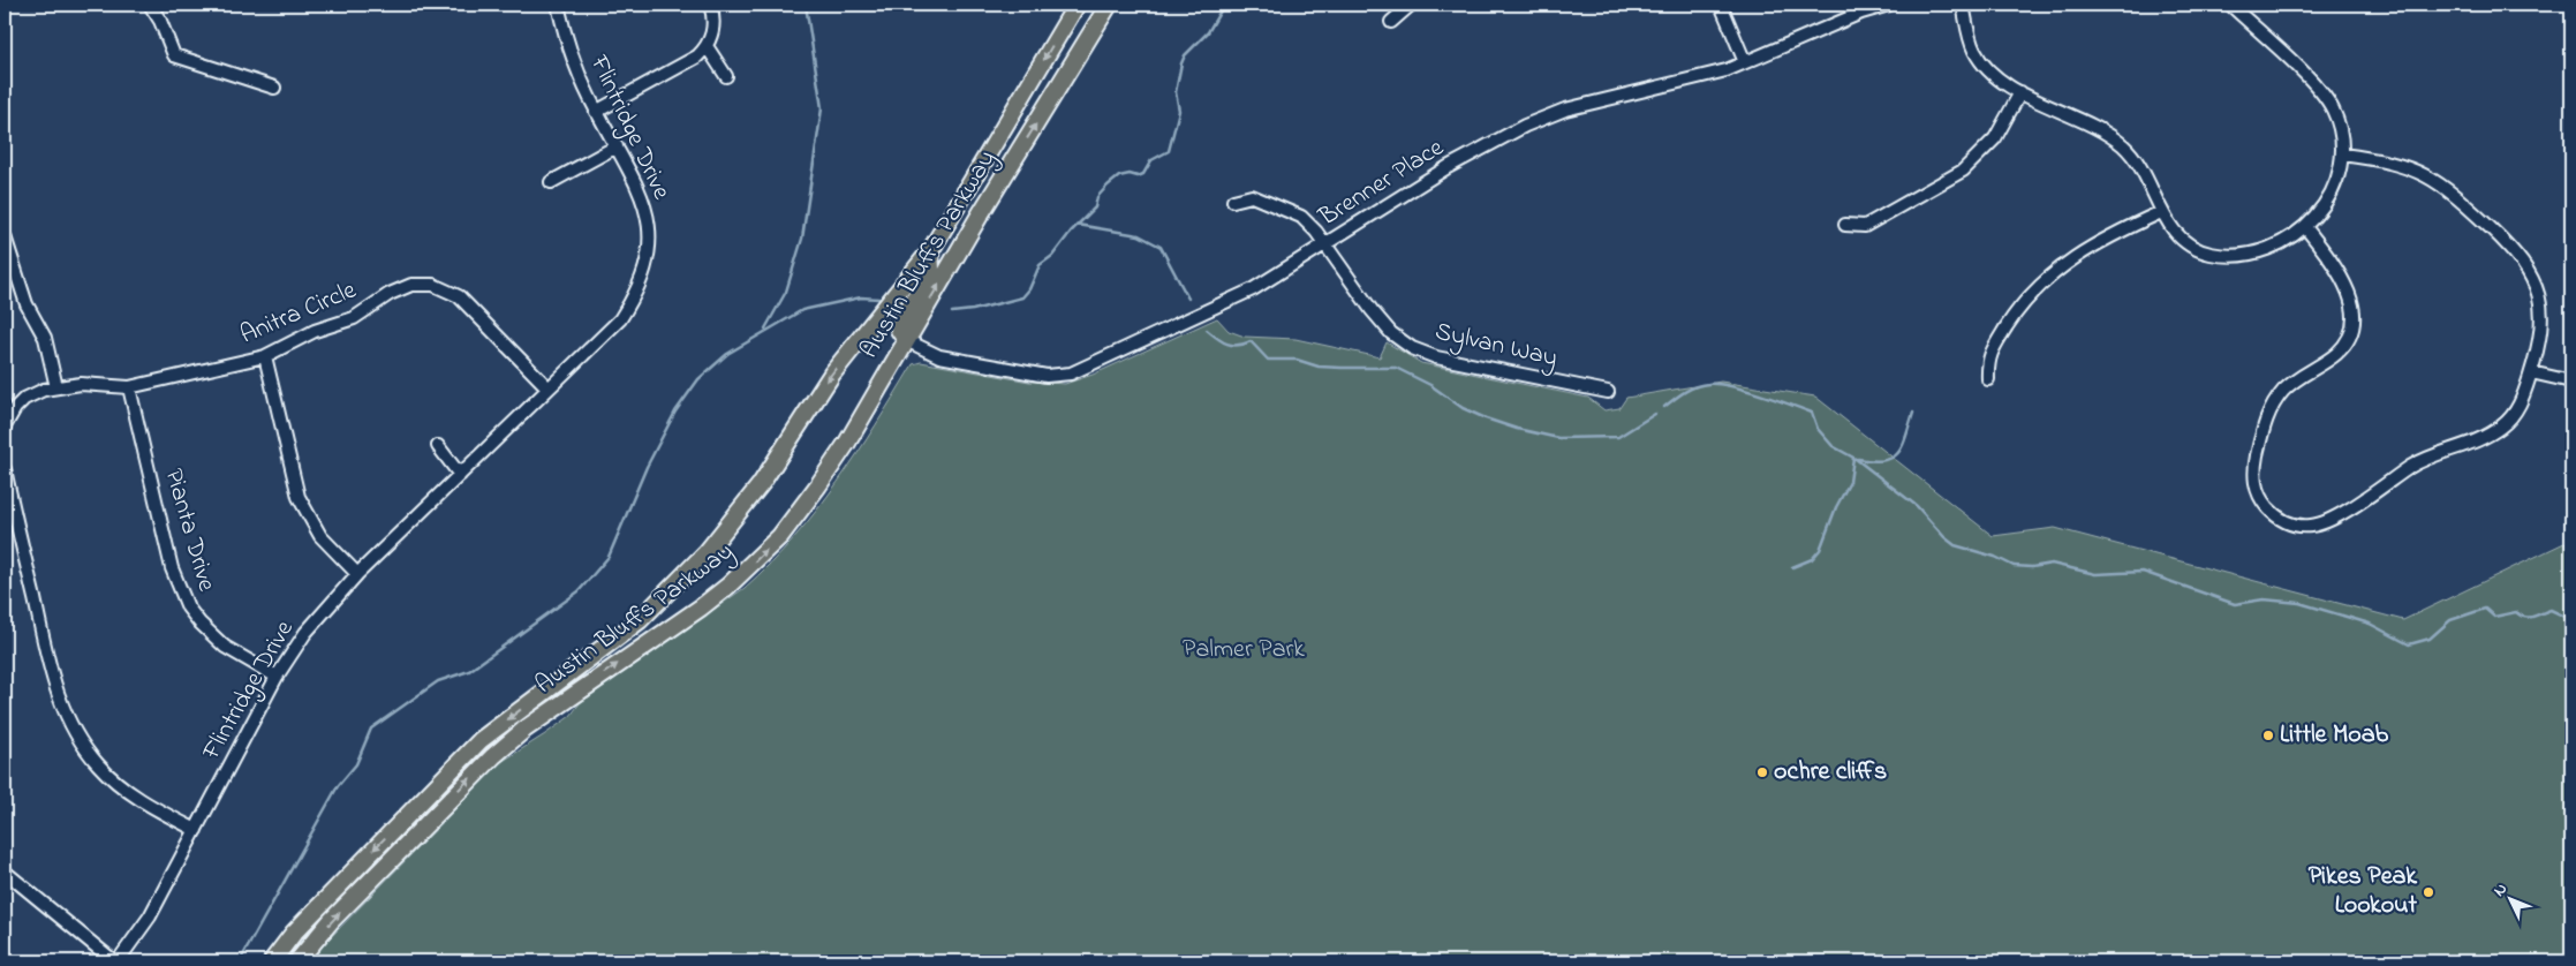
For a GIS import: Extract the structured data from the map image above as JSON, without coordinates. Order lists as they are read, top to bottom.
{
  "streets": {
    "main road": ["Austin Bluffs Parkway"],
    "street": [
      "Flintridge Drive",
      "Brenner Place",
      "Anitra Circle",
      "Sylvan Way",
      "Pianta Drive"
    ]
  },
  "crossings": [
    ["Flintridge Drive", "Anitra Circle"],
    ["Flintridge Drive", "Pianta Drive"],
    ["Brenner Place", "Austin Bluffs Parkway"],
    ["Brenner Place", "Sylvan Way"],
    ["Anitra Circle", "Pianta Drive"]
  ],
  "parks": ["Palmer Park"],
  "places": ["Little Moab", "ochre cliffs", "Pikes Peak Lookout"],
  "north": "top left"
}
